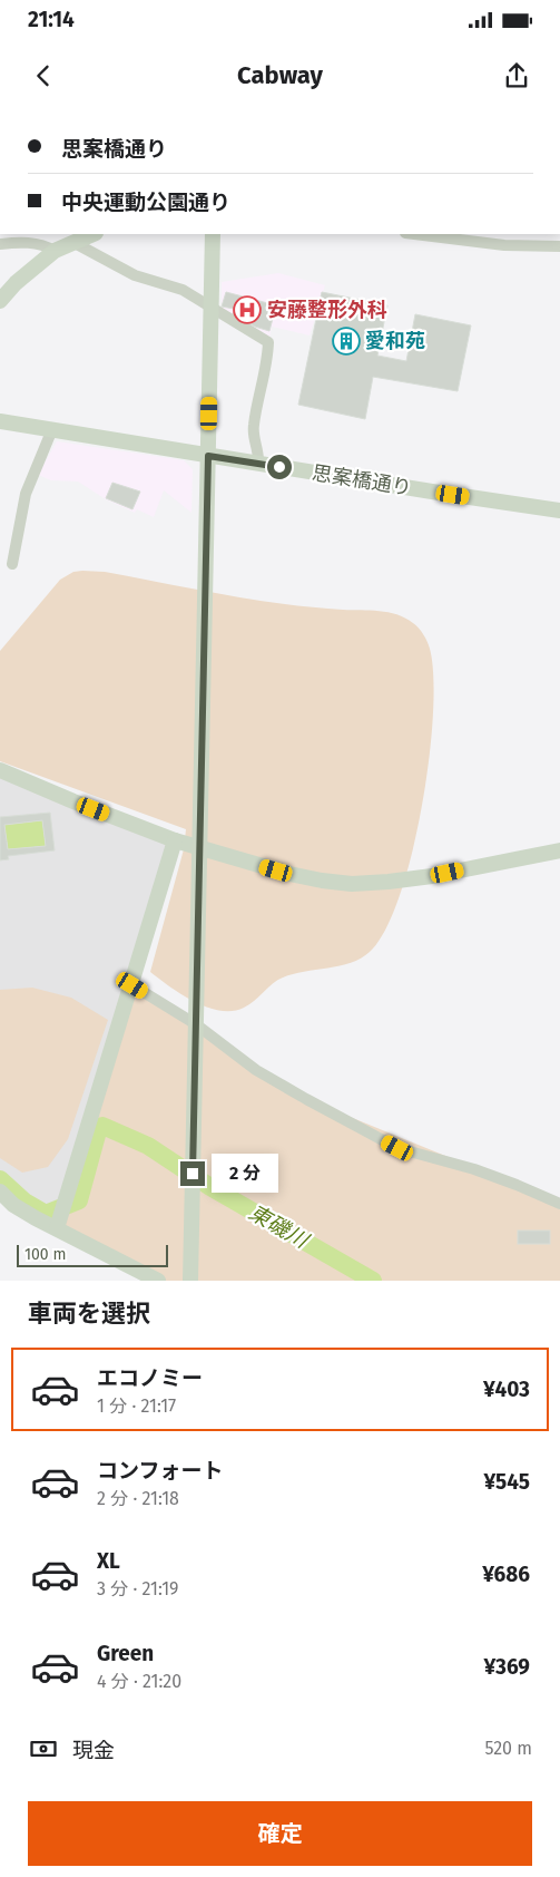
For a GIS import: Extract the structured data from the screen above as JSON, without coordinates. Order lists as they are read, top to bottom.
{
  "streets": {
    "street": ["思案橋通り"]
  },
  "water": ["東磯川"],
  "places": {
    "hospital": ["安藤整形外科"],
    "building": ["愛和苑"]
  },
  "scale_bar": "100 m",
  "page": {
    "status": "21:14",
    "header": "Cabway",
    "banner": ["思案橋通り", "中央運動公園通り"],
    "bubble": "2 分",
    "scale": "100 m",
    "heading": "車両を選択",
    "list": [
      {
        "name": "エコノミー",
        "note": "1 分 · 21:17",
        "value": "¥403"
      },
      {
        "name": "コンフォート",
        "note": "2 分 · 21:18",
        "value": "¥545"
      },
      {
        "name": "XL",
        "note": "3 分 · 21:19",
        "value": "¥686"
      },
      {
        "name": "Green",
        "note": "4 分 · 21:20",
        "value": "¥369"
      }
    ],
    "pay": ["現金", "520 m"],
    "buttons": "確定"
  }
}
